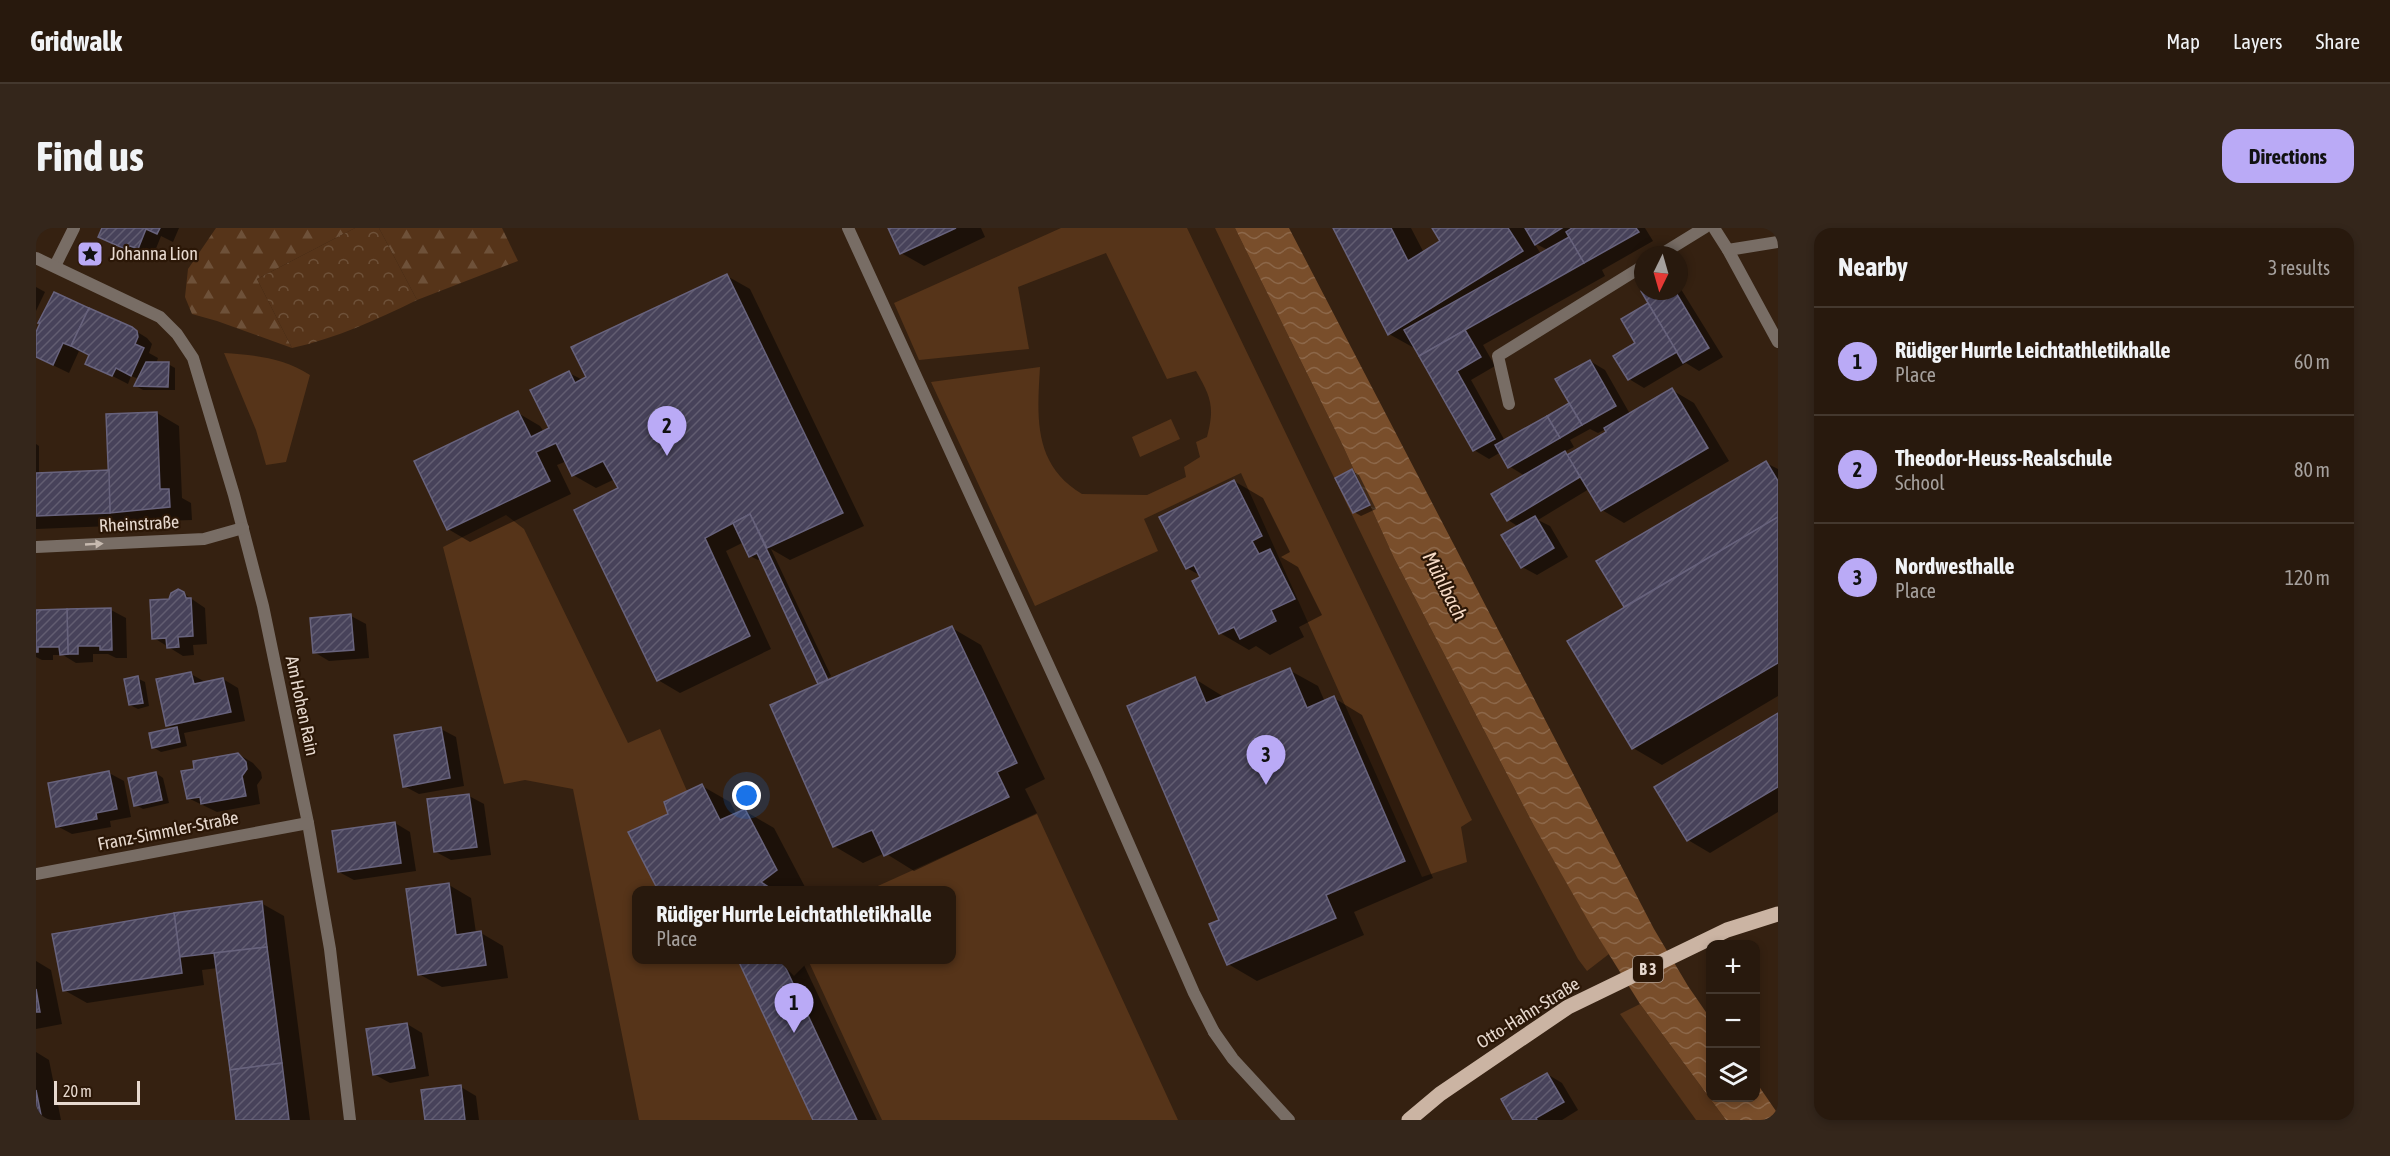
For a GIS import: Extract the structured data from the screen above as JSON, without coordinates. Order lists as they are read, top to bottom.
{
  "streets": {
    "main road": ["B 3", "Otto-Hahn-Straße"],
    "street": ["Rheinstraße", "Am Hohen Rain", "Franz-Simmler-Straße"]
  },
  "crossings": [
    ["Rheinstraße", "Am Hohen Rain"],
    ["Am Hohen Rain", "Franz-Simmler-Straße"]
  ],
  "one_way": ["Rheinstraße"],
  "water": ["Mühlbach"],
  "places": {
    "place": ["Johanna Lion"]
  },
  "scale_bar": "20 m",
  "north": "bottom",
  "page": {
    "header": "Gridwalk",
    "nav": ["Map", "Layers", "Share"],
    "buttons": "Directions",
    "title": "Find us",
    "heading": ["Nearby", "3 results"],
    "list": [
      {
        "mark": "1",
        "name": "Rüdiger Hurrle Leichtathletikhalle",
        "note": "Place",
        "value": "60 m"
      },
      {
        "mark": "2",
        "name": "Theodor-Heuss-Realschule",
        "note": "School",
        "value": "80 m"
      },
      {
        "mark": "3",
        "name": "Nordwesthalle",
        "note": "Place",
        "value": "120 m"
      }
    ],
    "pins": ["2", "3", "1"],
    "popup": ["Rüdiger Hurrle Leichtathletikhalle", "Place"],
    "map_buttons": ["+", "−"],
    "scale": "20 m"
  }
}
